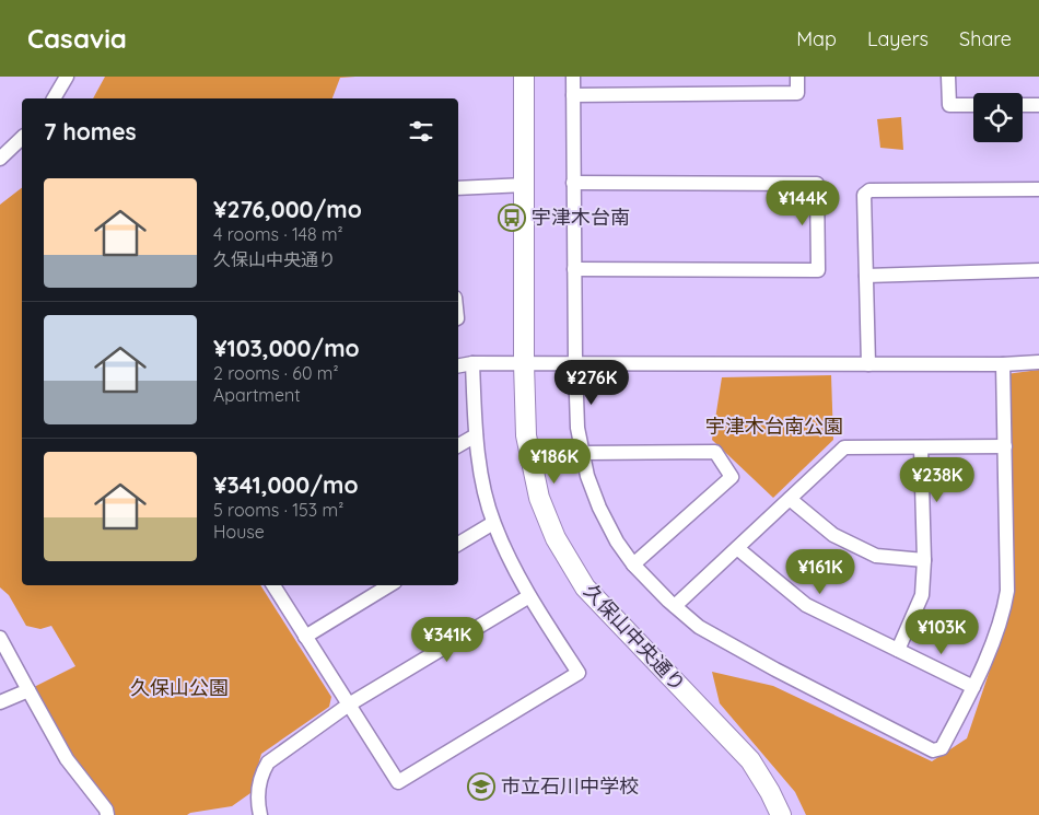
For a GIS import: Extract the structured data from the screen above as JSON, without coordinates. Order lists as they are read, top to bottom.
{
  "streets": {
    "street": ["久保山中央通り"]
  },
  "parks": ["宇津木台南公園", "久保山公園"],
  "places": {
    "bus stop": ["宇津木台南"],
    "school or university": ["市立石川中学校"]
  },
  "page": {
    "header": "Casavia",
    "nav": ["Map", "Layers", "Share"],
    "heading": "7 homes",
    "list": [
      {
        "name": "¥276,000/mo",
        "note": "4 rooms · 148 m² · 久保山中央通り"
      },
      {
        "name": "¥103,000/mo",
        "note": "2 rooms · 60 m² · Apartment"
      },
      {
        "name": "¥341,000/mo",
        "note": "5 rooms · 153 m² · House"
      }
    ],
    "price": [
      "¥144K",
      "¥276K",
      "¥186K",
      "¥238K",
      "¥161K",
      "¥103K",
      "¥341K"
    ]
  }
}
